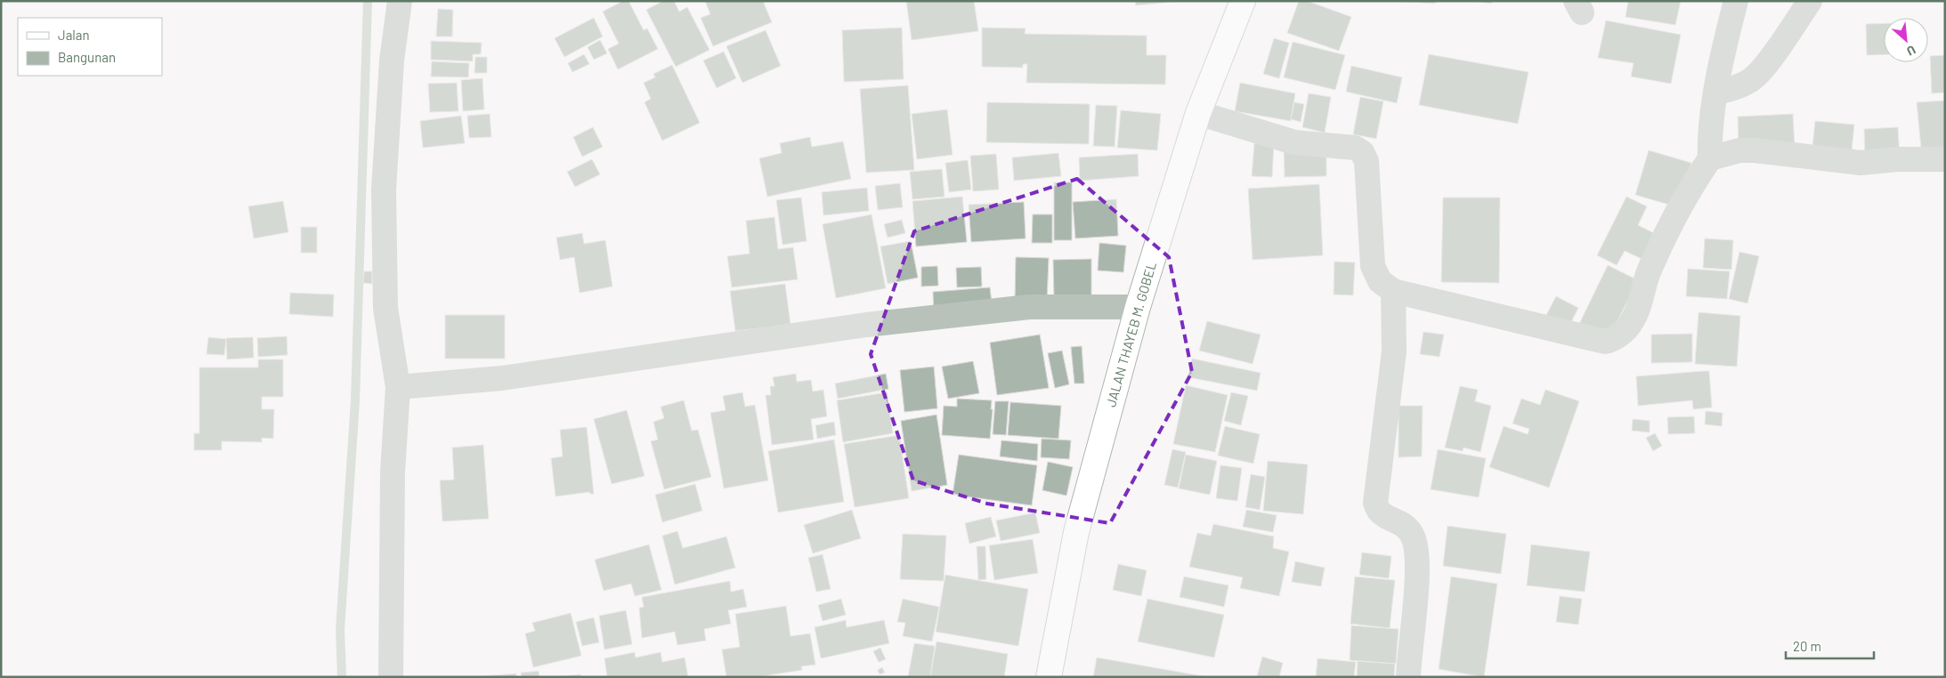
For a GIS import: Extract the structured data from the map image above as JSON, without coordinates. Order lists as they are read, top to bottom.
{
  "streets": {
    "main road": ["JALAN THAYEB M. GOBEL"]
  },
  "legend": ["Jalan", "Bangunan"],
  "scale_bar": "20 m",
  "north": "bottom right"
}
